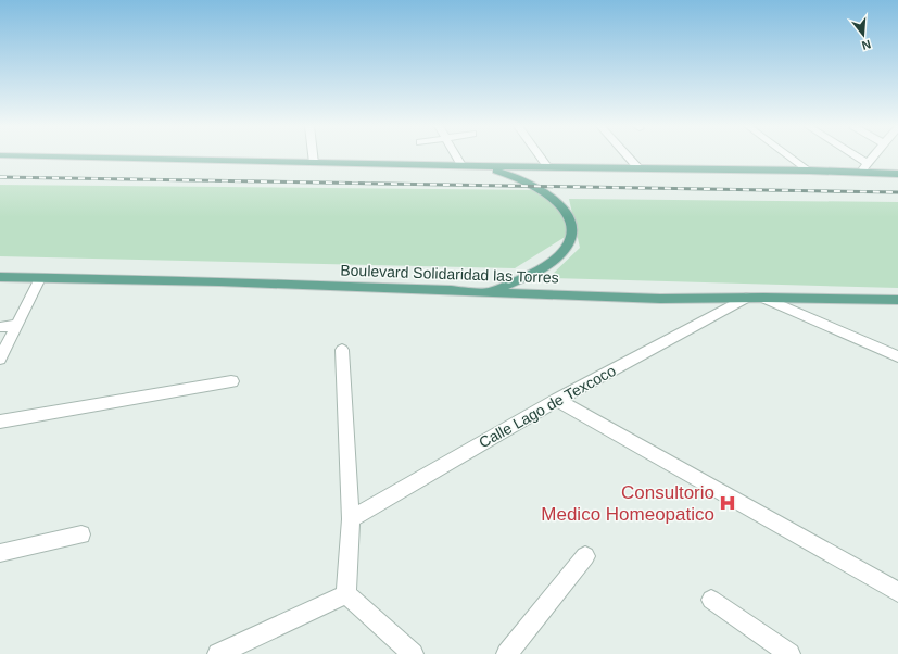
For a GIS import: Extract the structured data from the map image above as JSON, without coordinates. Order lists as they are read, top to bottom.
{
  "streets": {
    "main road": ["Boulevard Solidaridad las Torres"],
    "street": ["Calle Lago de Texcoco"]
  },
  "crossings": [
    ["Boulevard Solidaridad las Torres", "Calle Lago de Texcoco"]
  ],
  "places": {
    "hospital": ["Consultorio Medico Homeopatico"]
  },
  "north": "bottom"
}
